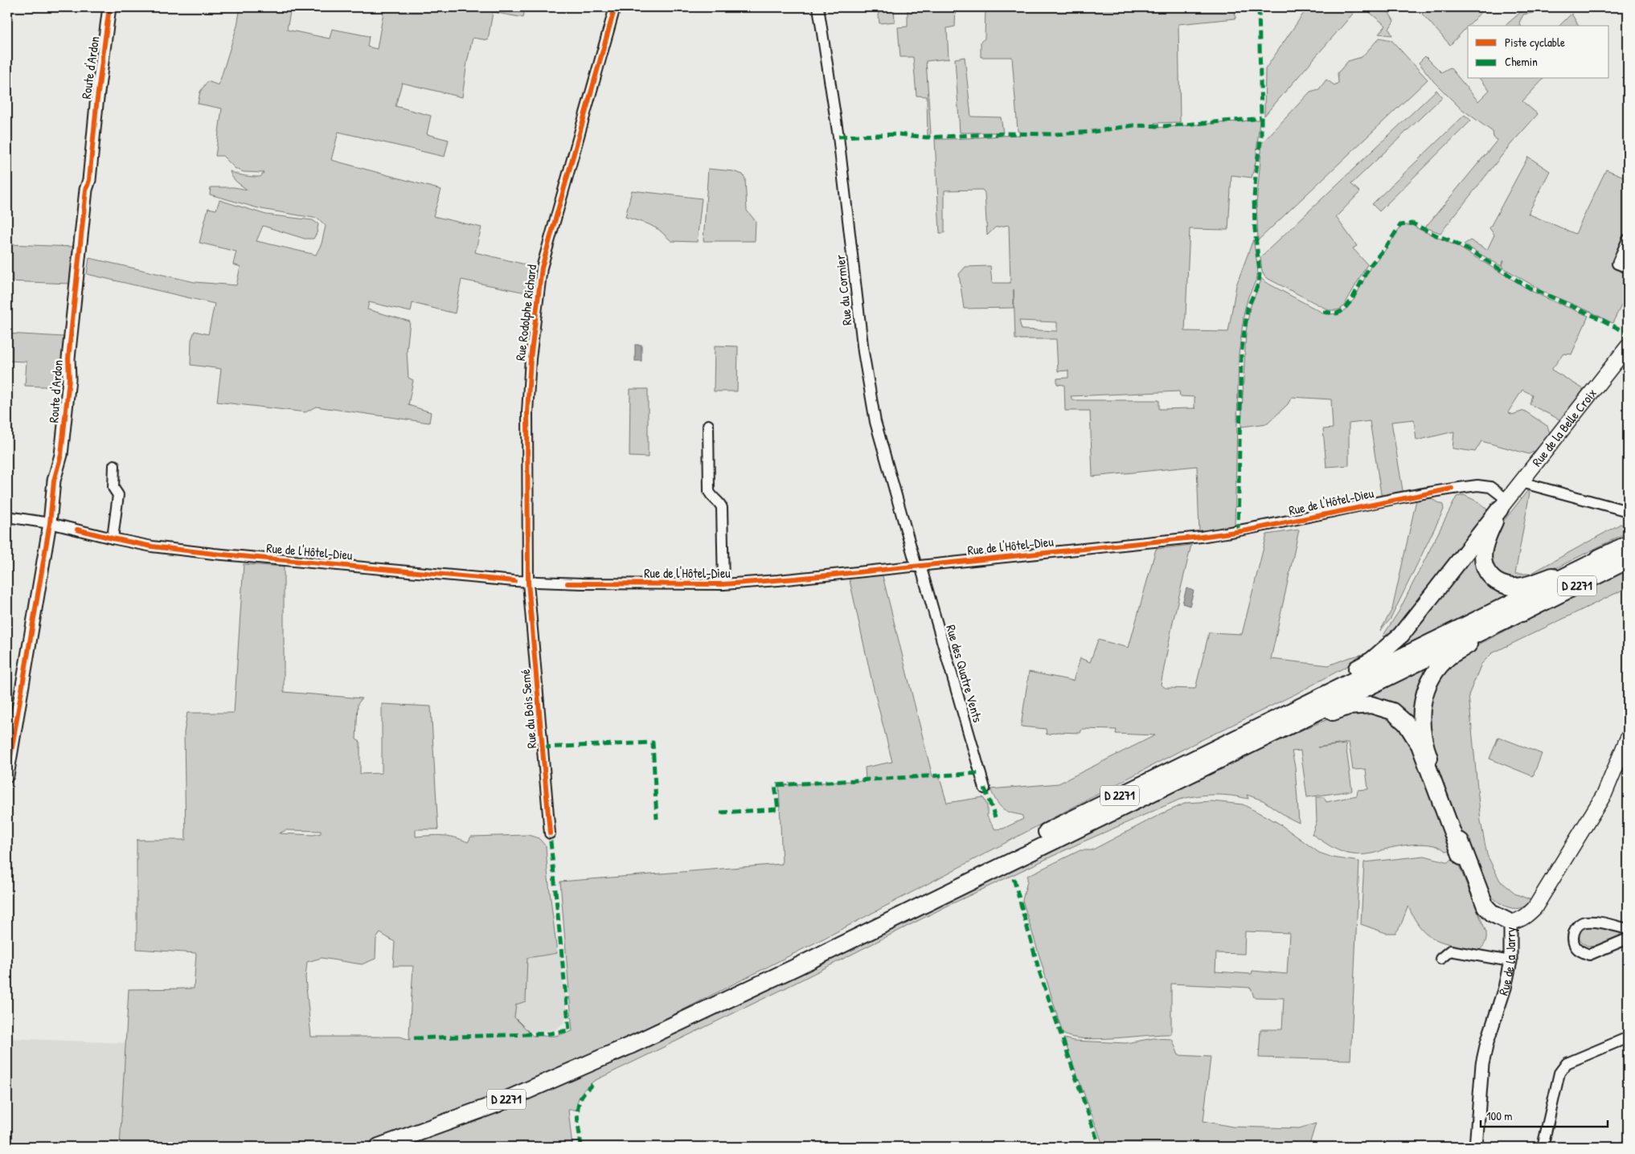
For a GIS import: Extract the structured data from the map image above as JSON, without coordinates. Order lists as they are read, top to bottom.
{
  "streets": {
    "main road": ["Rue de la Belle Croix", "D 2271", "Rue de la Jarry"],
    "street": [
      "Route d'Ardon",
      "Rue du Cormier",
      "Rue Rodolphe Richard",
      "Rue de l'Hôtel-Dieu",
      "Rue des Quatre Vents",
      "Rue du Bois Semé"
    ]
  },
  "crossings": [
    ["Route d'Ardon", "Rue de l'Hôtel-Dieu"],
    ["Rue du Cormier", "Rue de l'Hôtel-Dieu"],
    ["Rue du Cormier", "Rue des Quatre Vents"],
    ["Rue Rodolphe Richard", "Rue de l'Hôtel-Dieu"],
    ["Rue Rodolphe Richard", "Rue du Bois Semé"],
    ["Rue de la Belle Croix", "Rue de l'Hôtel-Dieu"],
    ["Rue de l'Hôtel-Dieu", "Rue des Quatre Vents"],
    ["Rue de l'Hôtel-Dieu", "Rue du Bois Semé"]
  ],
  "legend": ["Piste cyclable", "Chemin"],
  "scale_bar": "100 m"
}
